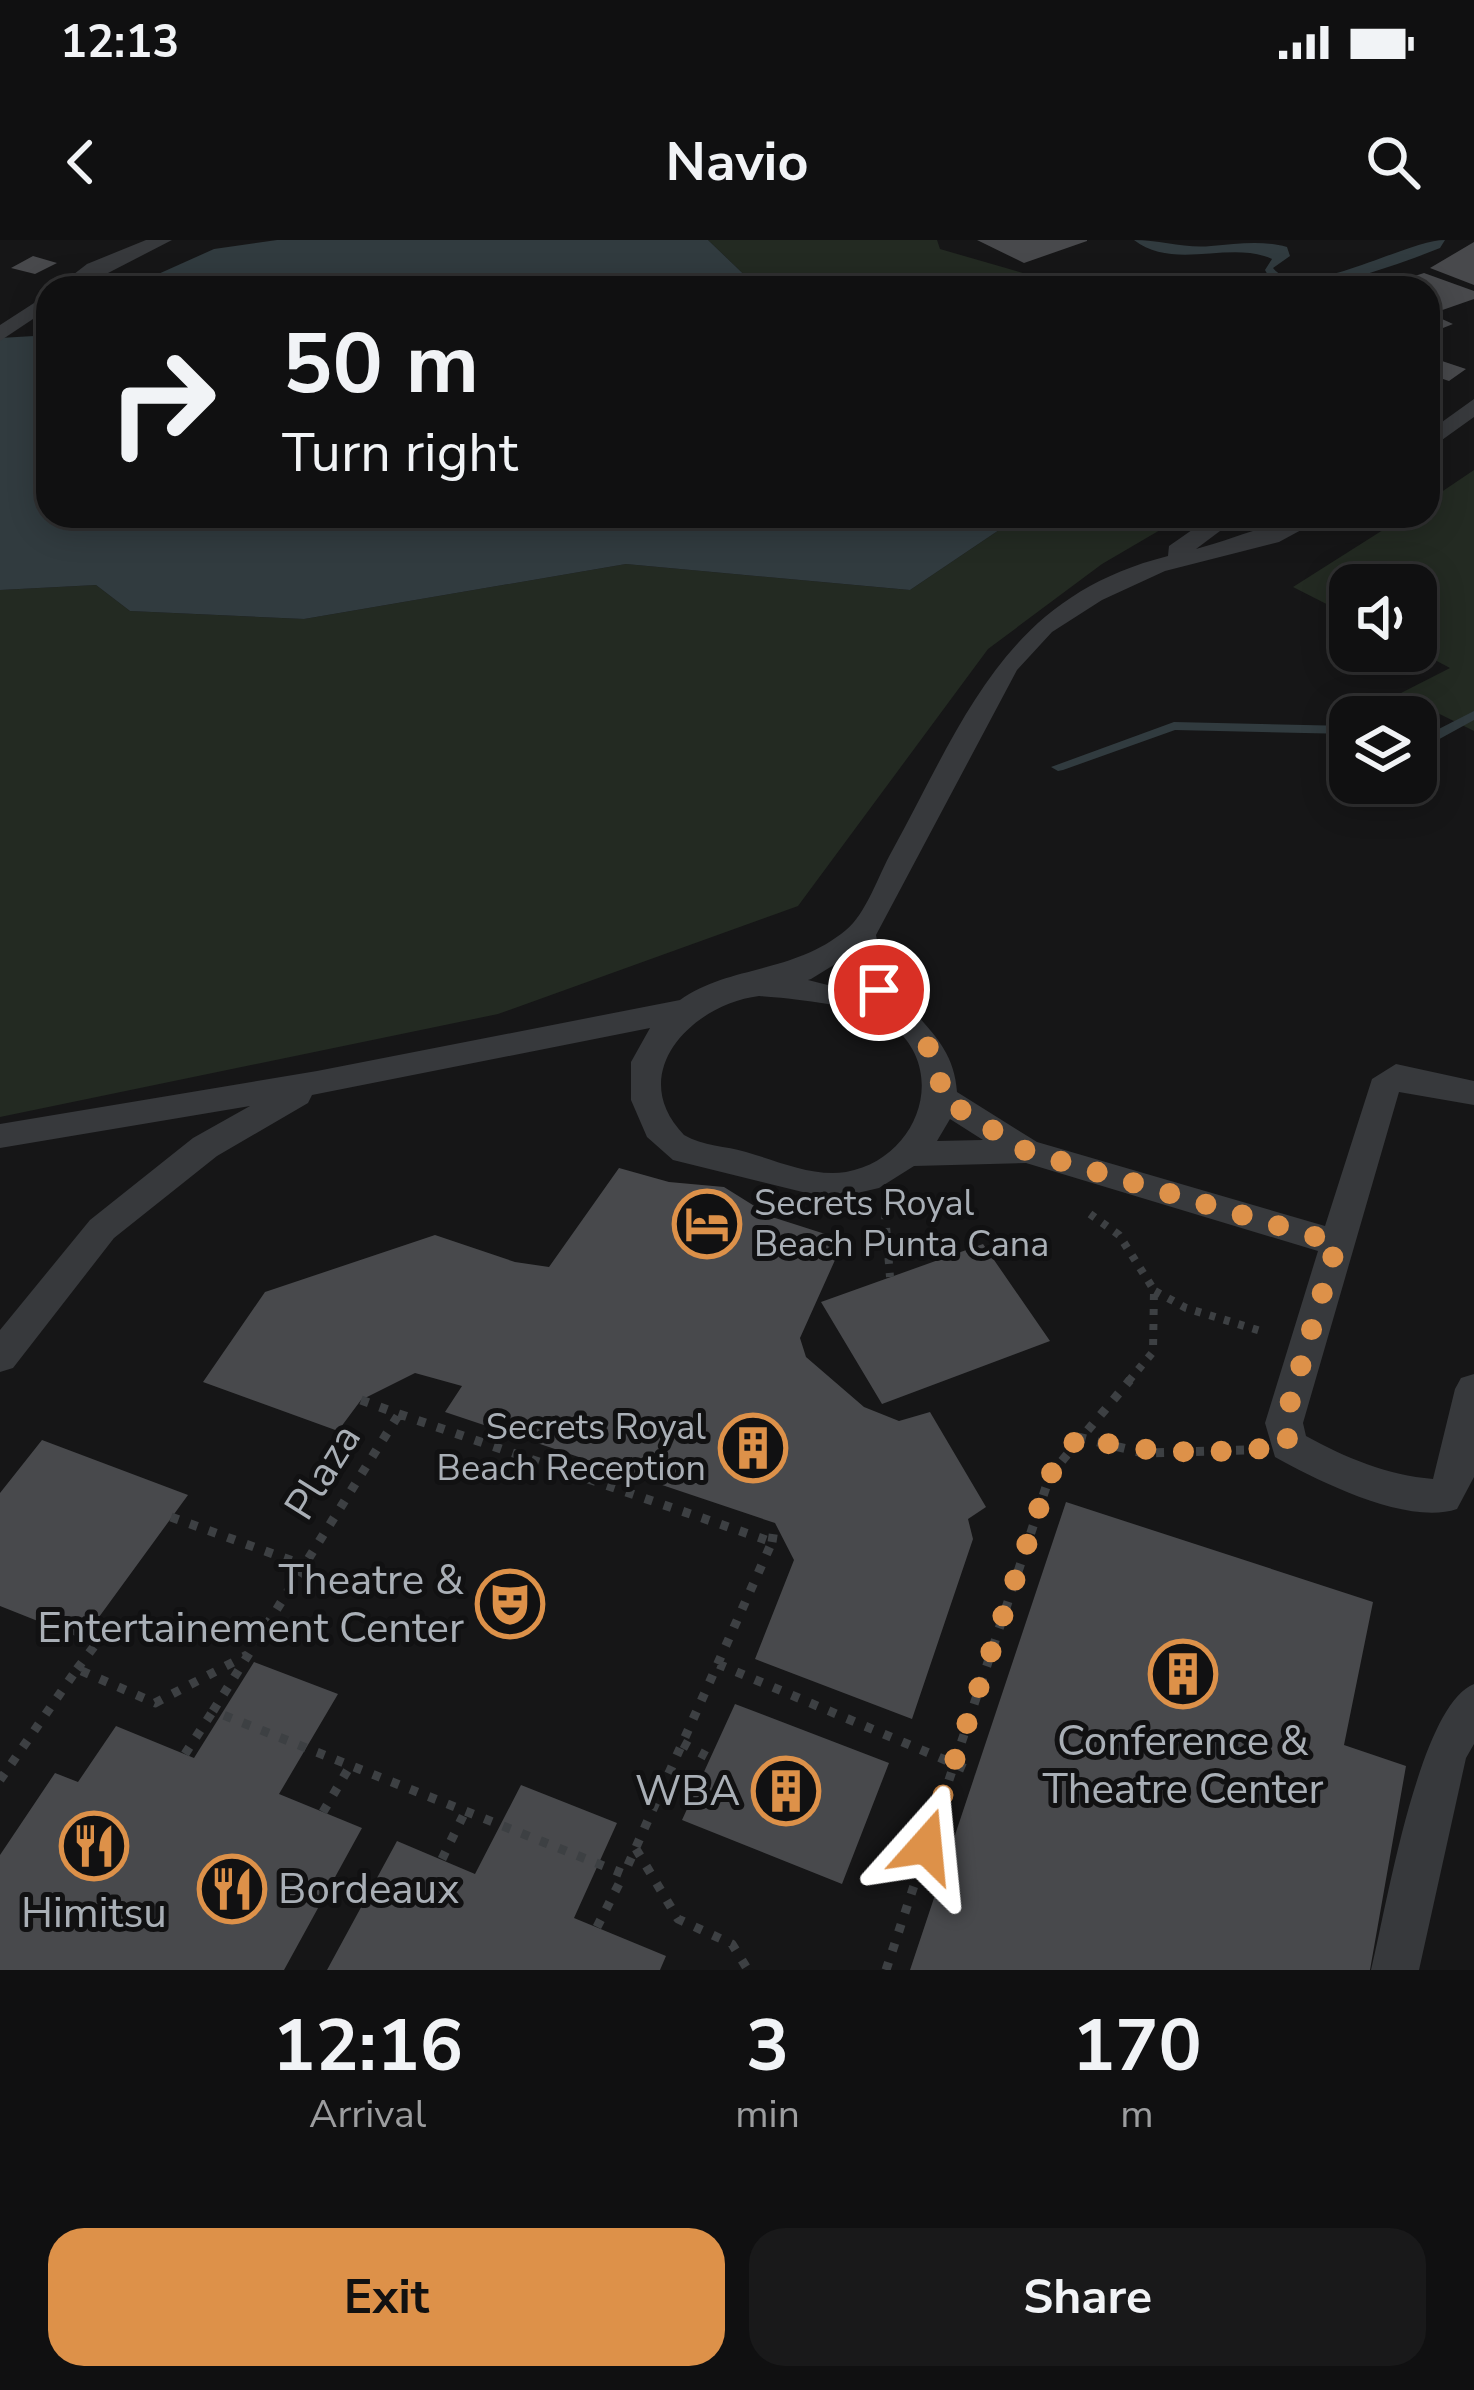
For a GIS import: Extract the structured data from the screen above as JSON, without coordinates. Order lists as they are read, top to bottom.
{
  "streets": {
    "path": ["Plaza"]
  },
  "places": {
    "hotel": ["Secrets Royal Beach Punta Cana"],
    "building": ["Secrets Royal Beach Reception", "Conference & Theatre Center", "WBA"],
    "theatre": ["Theatre & Entertainement Center"],
    "restaurant": ["Himitsu", "Bordeaux"]
  },
  "page": {
    "status": "12:13",
    "header": "Navio",
    "turn": ["50 m", "Turn right"],
    "eta": [
      "12:16",
      "Arrival",
      "3",
      "min",
      "170",
      "m"
    ],
    "buttons": ["Exit", "Share"]
  }
}
